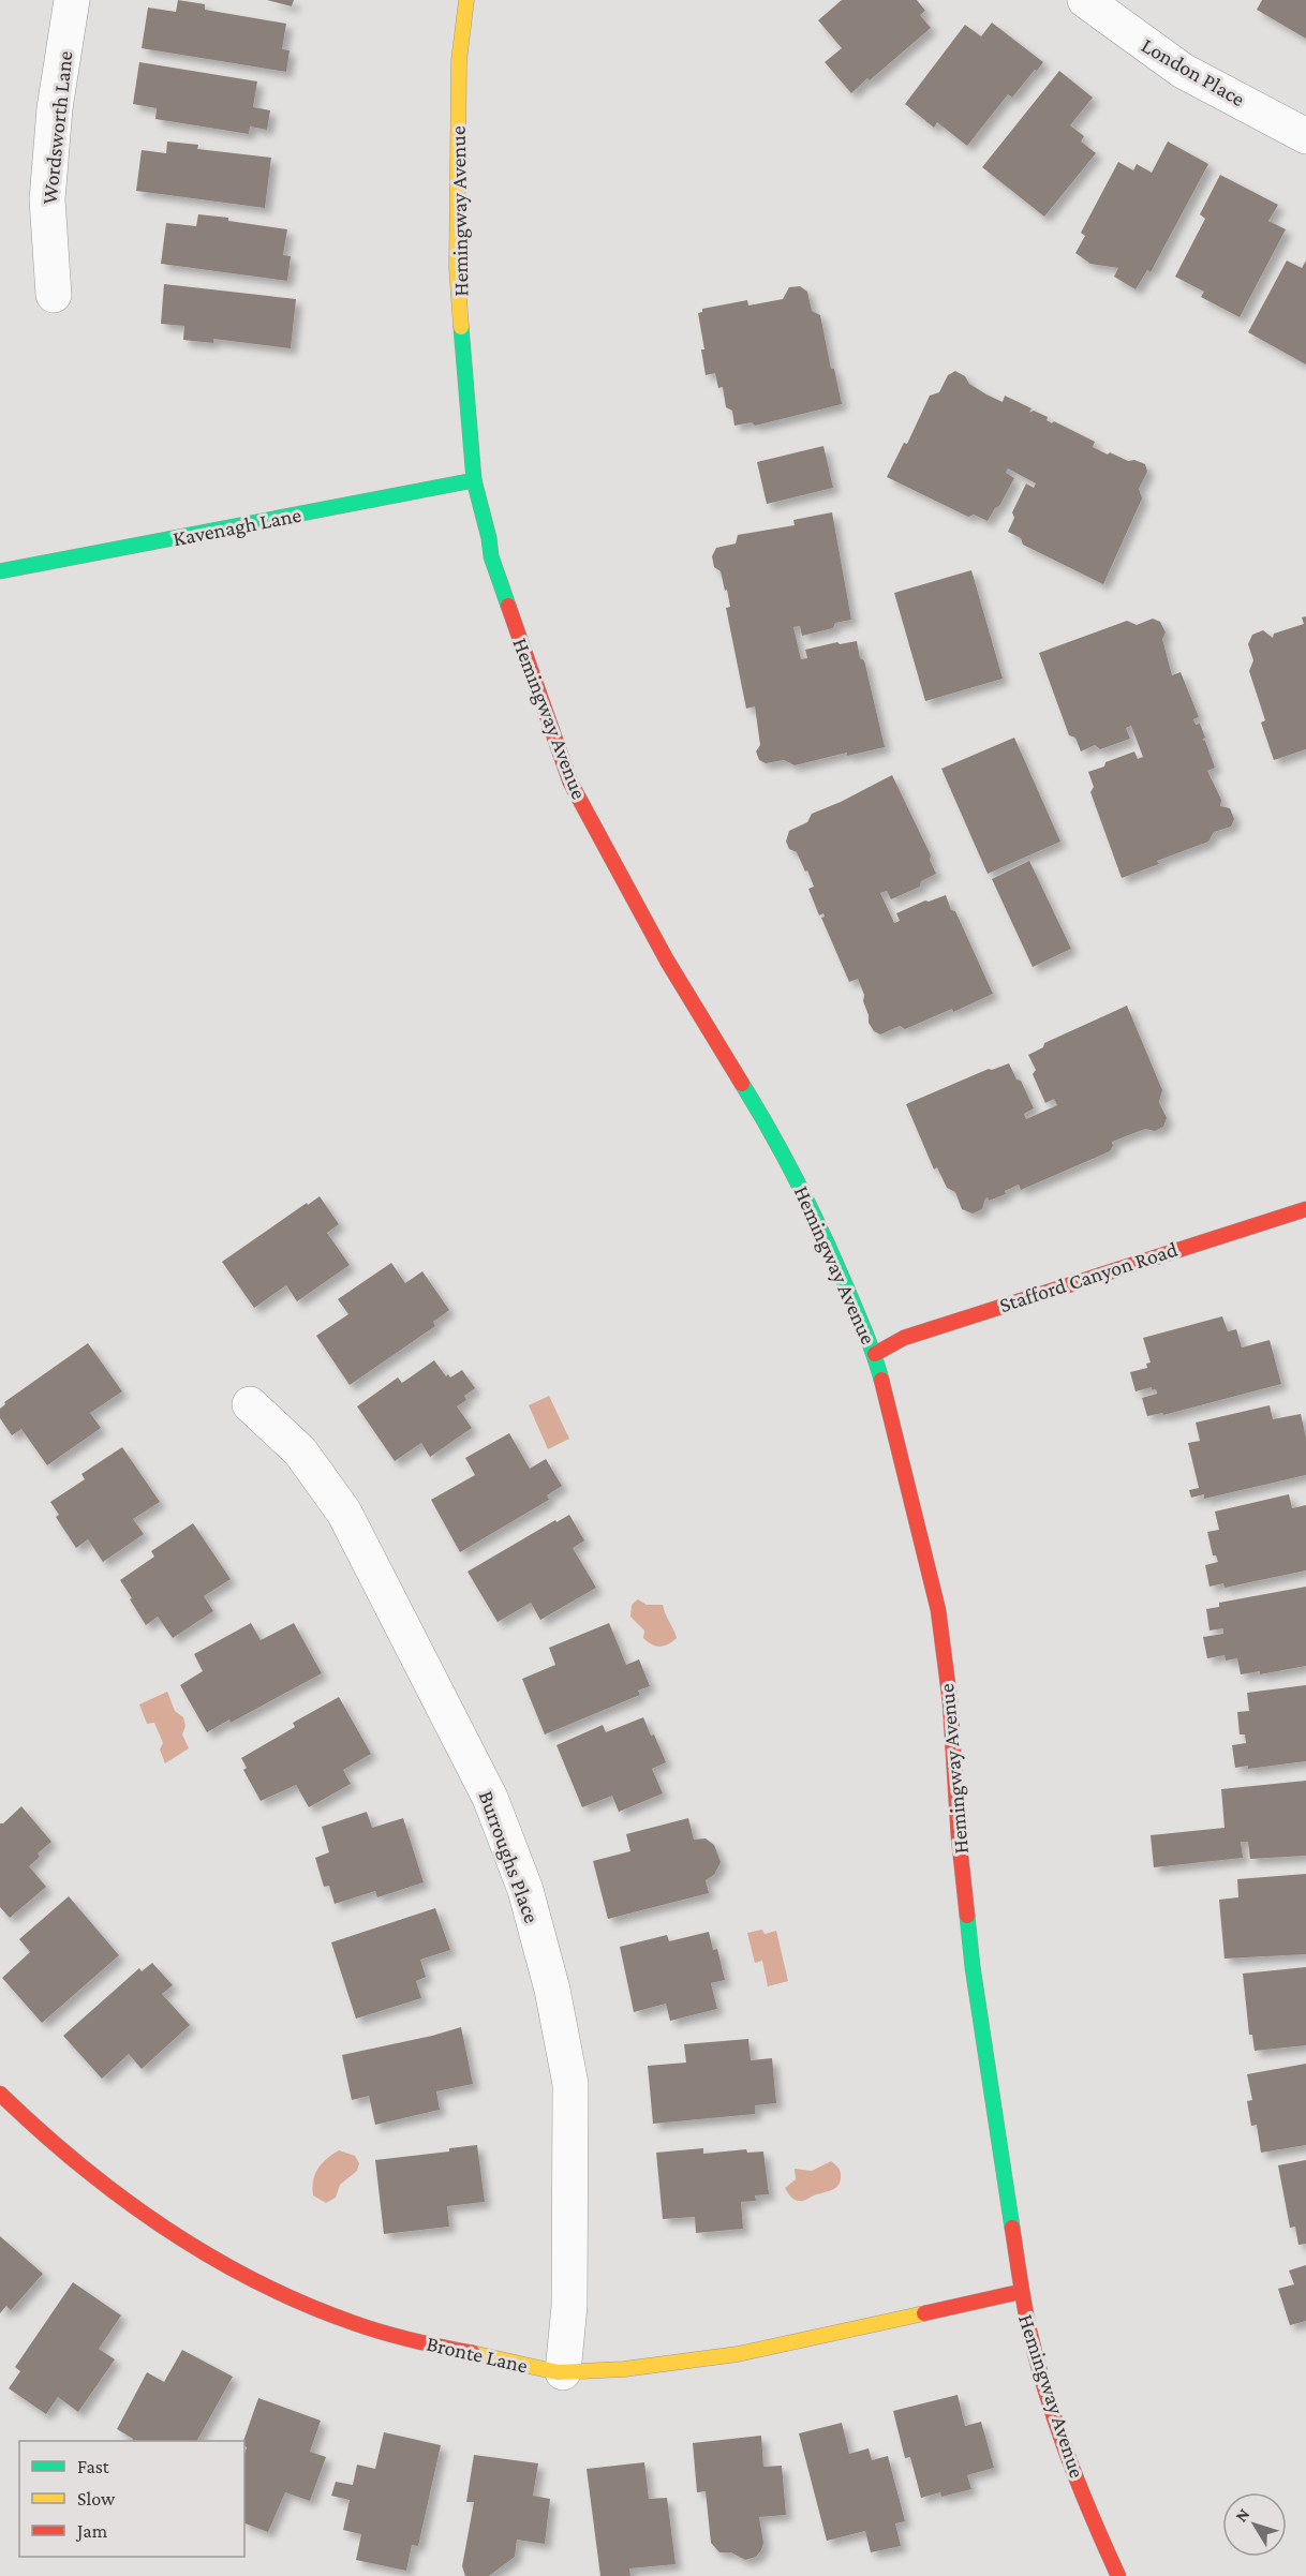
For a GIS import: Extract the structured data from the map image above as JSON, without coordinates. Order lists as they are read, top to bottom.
{
  "streets": {
    "main road": [
      "Hemingway Avenue",
      "Kavenagh Lane",
      "Stafford Canyon Road",
      "Bronte Lane"
    ],
    "street": ["London Place", "Wordsworth Lane", "Burroughs Place"]
  },
  "crossings": [
    ["Hemingway Avenue", "Kavenagh Lane"],
    ["Hemingway Avenue", "Stafford Canyon Road"],
    ["Hemingway Avenue", "Bronte Lane"],
    ["Burroughs Place", "Bronte Lane"]
  ],
  "legend": ["Fast", "Slow", "Jam"],
  "north": "top left"
}
